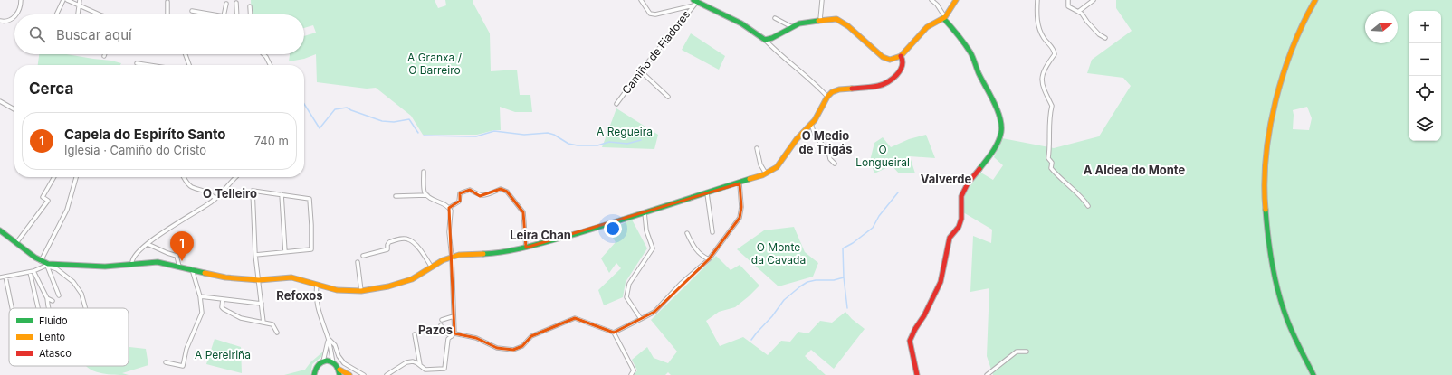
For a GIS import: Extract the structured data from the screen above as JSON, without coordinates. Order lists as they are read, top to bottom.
{
  "streets": {
    "street": ["Camiño de Fiadores"]
  },
  "districts": [
    "O Medio de Trigás",
    "A Aldea do Monte",
    "Valverde",
    "O Telleiro",
    "Leira Chan",
    "Refoxos",
    "Pazos"
  ],
  "parks": [
    "A Granxa / O Barreiro",
    "A Regueira",
    "O Longueiral",
    "O Monte da Cavada",
    "A Pereiriña"
  ],
  "legend": ["Fluido", "Lento", "Atasco"],
  "north": "right",
  "page": {
    "map_buttons": ["+", "−"],
    "search": "Buscar aquí",
    "heading": "Cerca",
    "list": [
      {
        "mark": "1",
        "name": "Capela do Espiríto Santo",
        "note": "Iglesia · Camiño do Cristo",
        "value": "740 m"
      }
    ],
    "pins": "1"
  }
}
